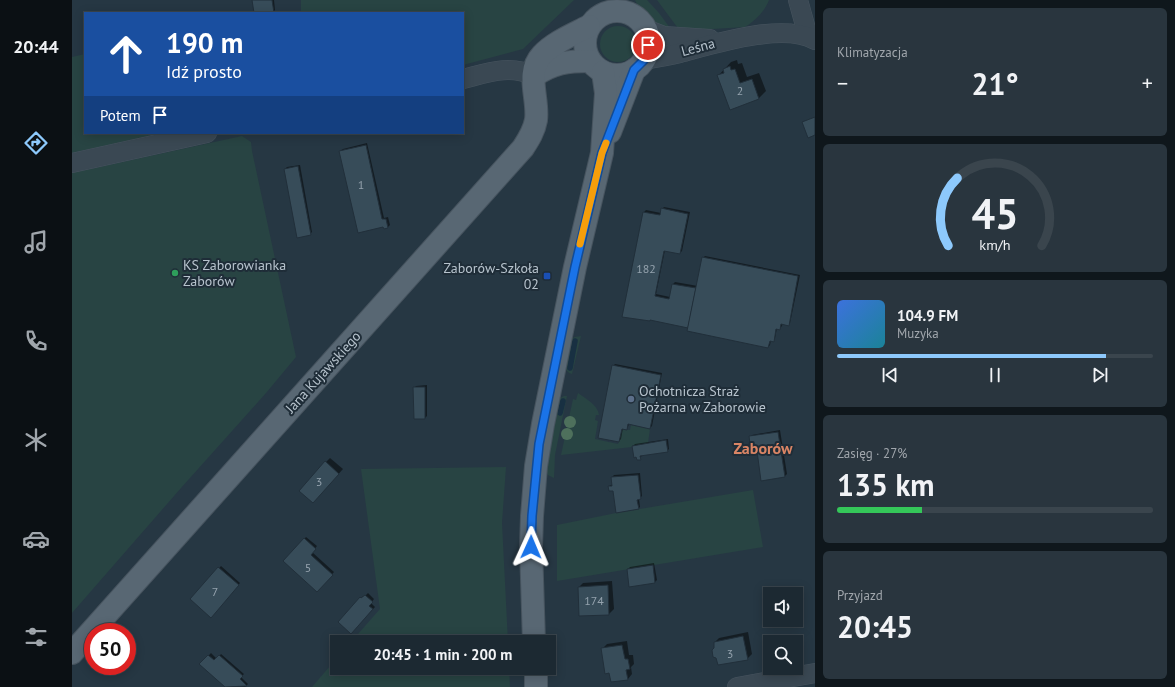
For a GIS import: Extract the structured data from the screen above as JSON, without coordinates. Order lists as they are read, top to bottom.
{
  "streets": {
    "main road": ["Jana Kujawskiego"],
    "street": ["Leśna"]
  },
  "crossings": [
    ["Leśna", "Jana Kujawskiego"]
  ],
  "districts": ["Zaborów"],
  "places": {
    "other": ["KS Zaborowianka Zaborów", "Ochotnicza Straż Pożarna w Zaborowie"],
    "transit": ["Zaborów-Szkoła 02"]
  },
  "house_numbers": [
    "2",
    "1",
    "182",
    "3",
    "5",
    "7",
    "174",
    "3"
  ],
  "page": {
    "tabs": "20:44",
    "tile": [
      "Klimatyzacja",
      ["Zasięg · 27%", "135 km"],
      ["Przyjazd", "20:45"]
    ],
    "turn": ["190 m", "Idź prosto"],
    "heat": ["−", "21°", "+"],
    "then": "Potem",
    "song": ["104.9 FM", "Muzyka"],
    "limit": "50",
    "trip": "20:45 · 1 min · 200 m",
    "gauge": ["45", "km/h"]
  }
}
